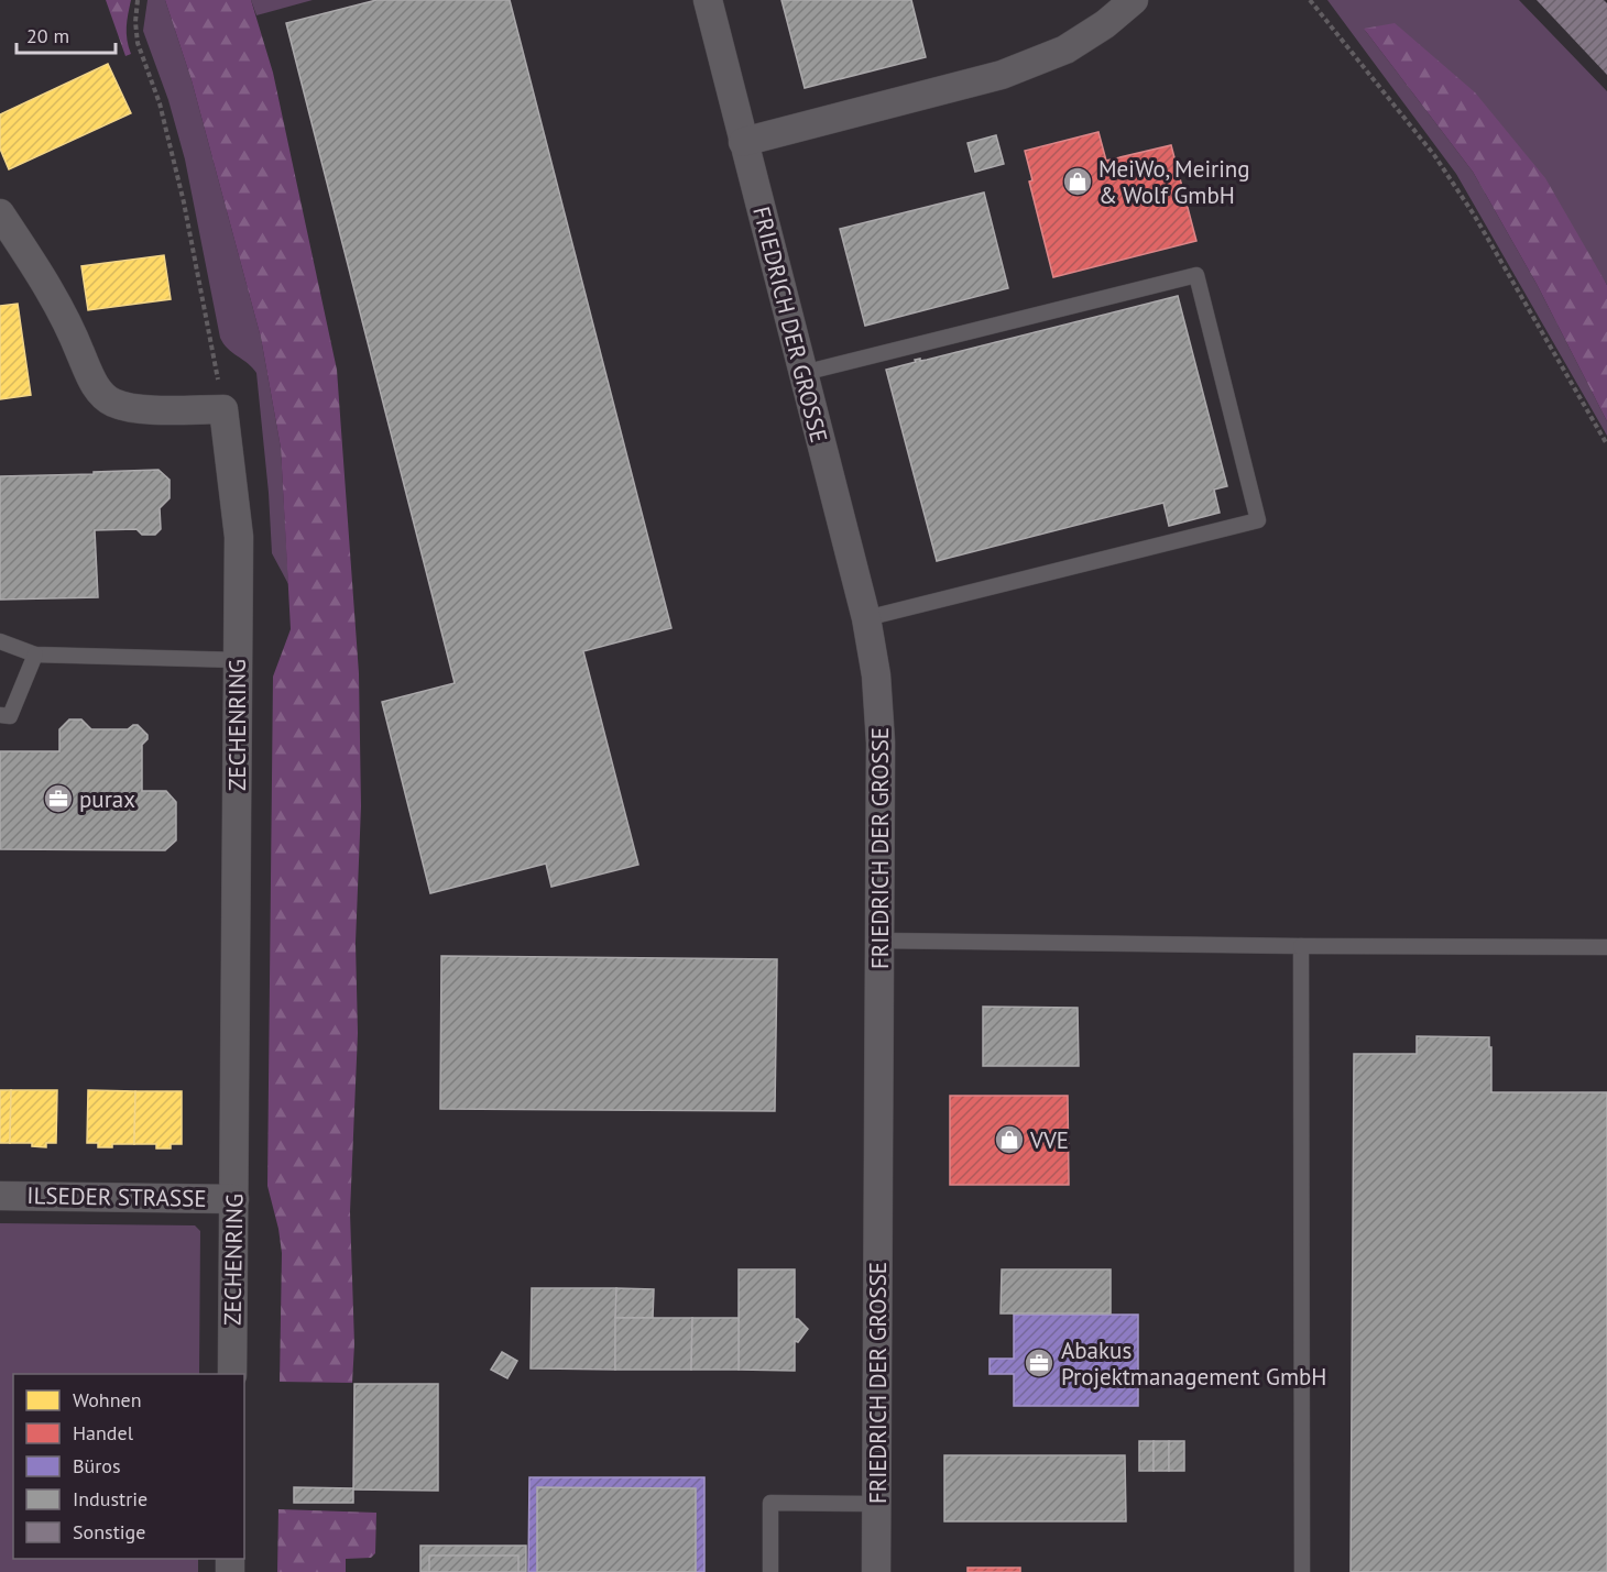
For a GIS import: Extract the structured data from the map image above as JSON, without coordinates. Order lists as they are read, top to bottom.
{
  "streets": {
    "street": ["FRIEDRICH DER GROSSE", "ZECHENRING", "ILSEDER STRASSE"]
  },
  "crossings": [
    ["ZECHENRING", "ILSEDER STRASSE"]
  ],
  "places": {
    "shop": ["MeiWo, Meiring & Wolf GmbH", "VVE"],
    "office": ["purax", "Abakus Projektmanagement GmbH"]
  },
  "legend": [
    "Wohnen",
    "Handel",
    "Büros",
    "Industrie",
    "Sonstige"
  ],
  "scale_bar": "20 m"
}
